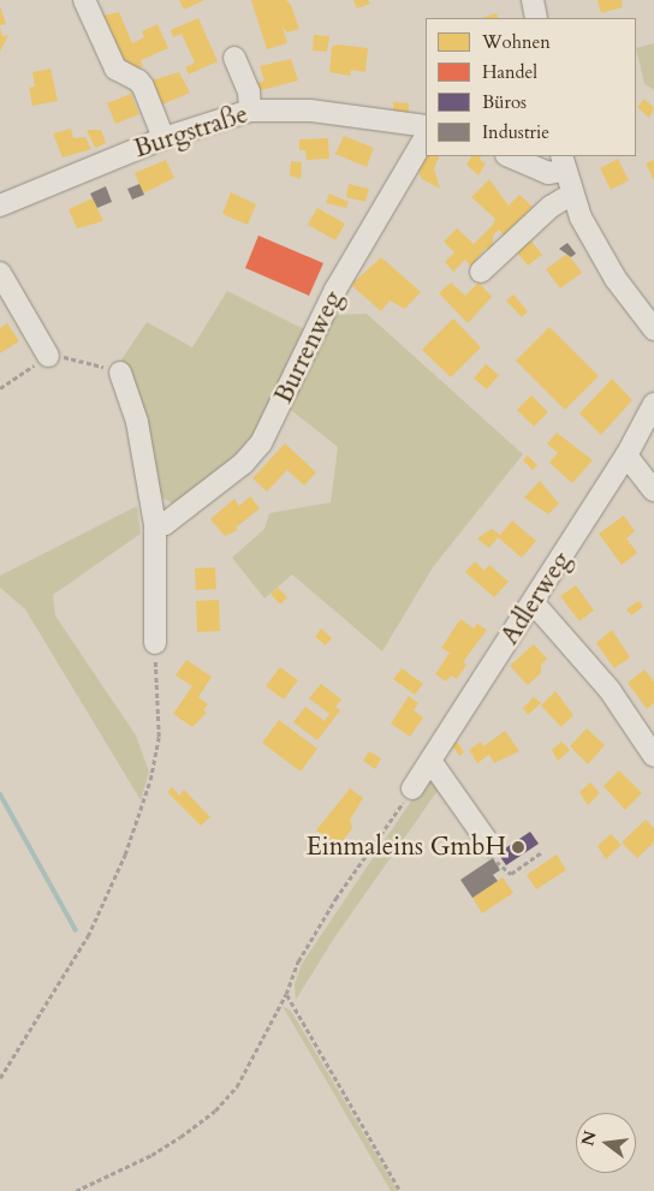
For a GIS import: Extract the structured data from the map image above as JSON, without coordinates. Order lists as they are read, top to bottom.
{
  "streets": {
    "street": ["Burgstraße", "Burrenweg", "Adlerweg"]
  },
  "places": ["Einmaleins GmbH"],
  "legend": [
    "Wohnen",
    "Handel",
    "Büros",
    "Industrie"
  ],
  "north": "left"
}
